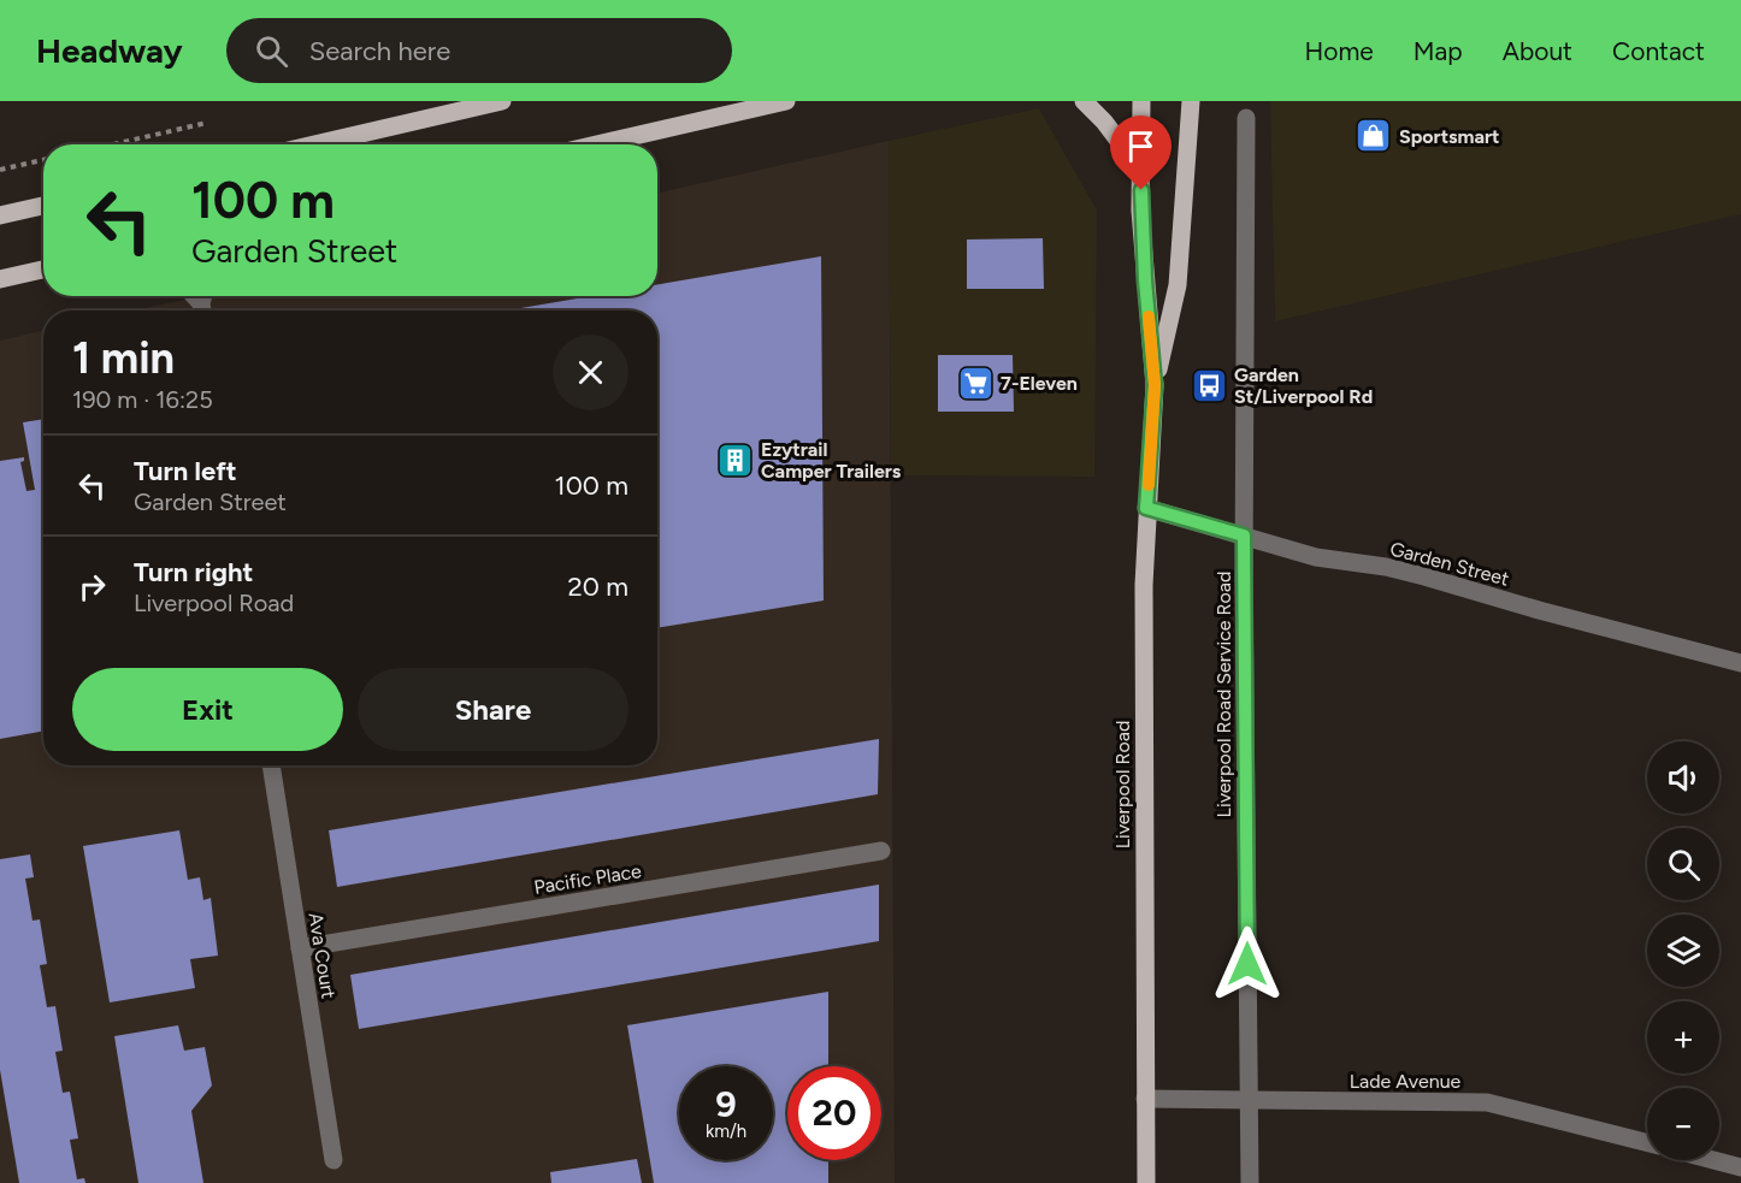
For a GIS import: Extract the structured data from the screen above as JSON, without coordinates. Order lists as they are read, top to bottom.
{
  "streets": {
    "main road": ["Liverpool Road"],
    "street": [
      "Garden Street",
      "Liverpool Road Service Road",
      "Pacific Place",
      "Ava Court",
      "Lade Avenue"
    ]
  },
  "crossings": [
    ["Garden Street", "Liverpool Road Service Road"],
    ["Garden Street", "Liverpool Road"],
    ["Liverpool Road Service Road", "Lade Avenue"],
    ["Liverpool Road", "Lade Avenue"],
    ["Pacific Place", "Ava Court"]
  ],
  "places": {
    "shop": ["Sportsmart"],
    "supermarket": ["7-Eleven"],
    "bus stop": ["Garden St/Liverpool Rd"],
    "building": ["Ezytrail Camper Trailers"]
  },
  "page": {
    "header": "Headway",
    "search": "Search here",
    "nav": [
      "Home",
      "Map",
      "About",
      "Contact"
    ],
    "turn": ["100 m", "Garden Street"],
    "heading": ["1 min", "190 m · 16:25"],
    "list": [
      {
        "name": "Turn left",
        "note": "Garden Street",
        "value": "100 m"
      },
      {
        "name": "Turn right",
        "note": "Liverpool Road",
        "value": "20 m"
      }
    ],
    "buttons": ["Exit", "Share"],
    "map_buttons": ["+", "−"],
    "speed": "9 km/h",
    "limit": "20"
  }
}
